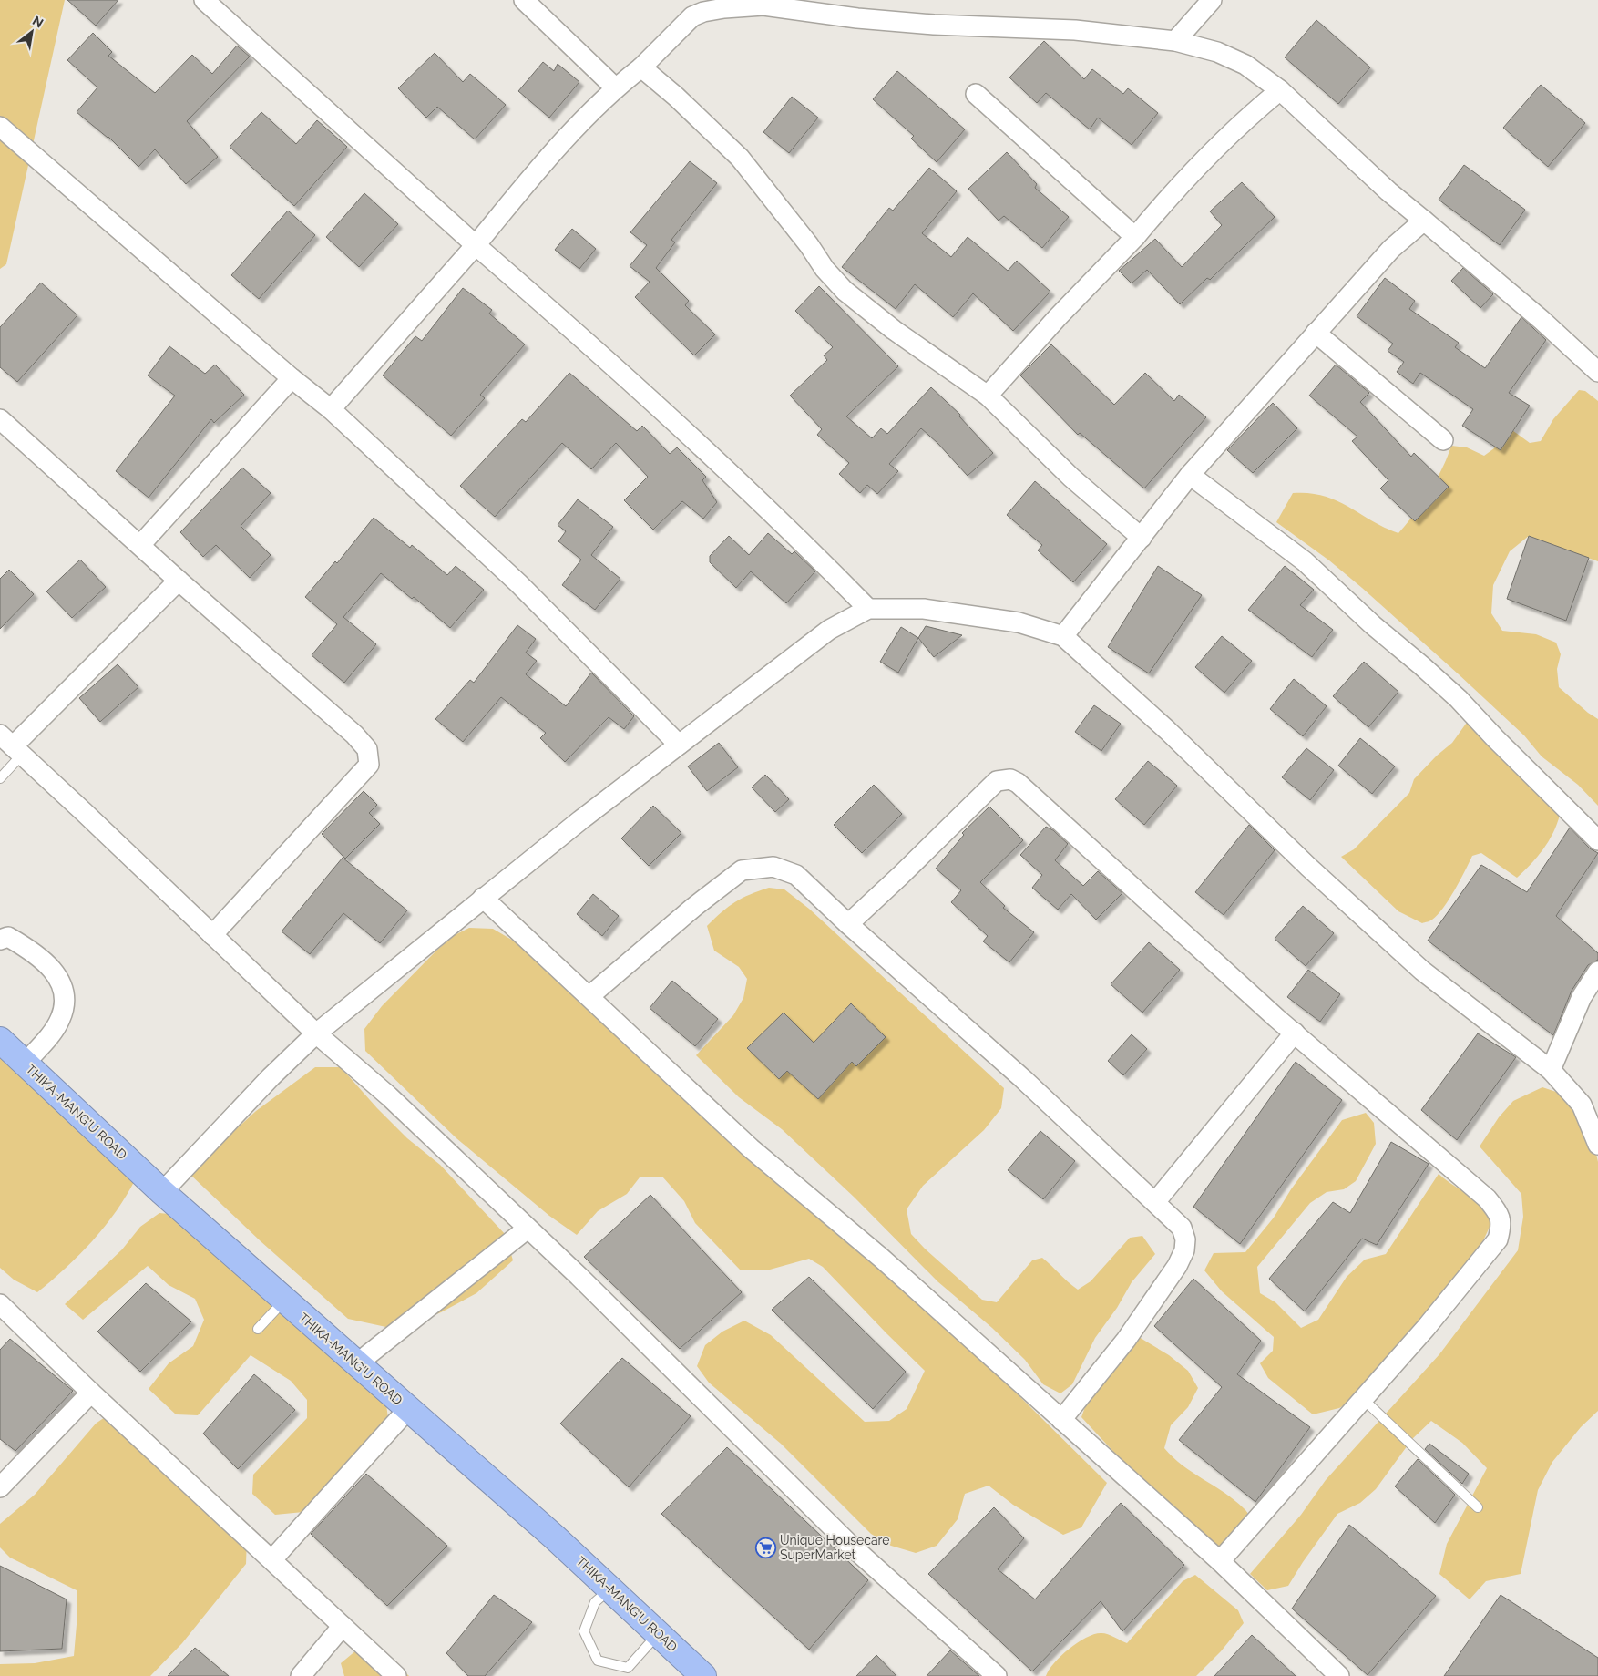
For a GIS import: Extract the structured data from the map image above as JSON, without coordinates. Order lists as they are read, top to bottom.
{
  "streets": {
    "highway": ["THIKA-MANG'U ROAD"]
  },
  "places": {
    "supermarket": ["Unique Housecare SuperMarket"]
  },
  "north": "top right"
}
